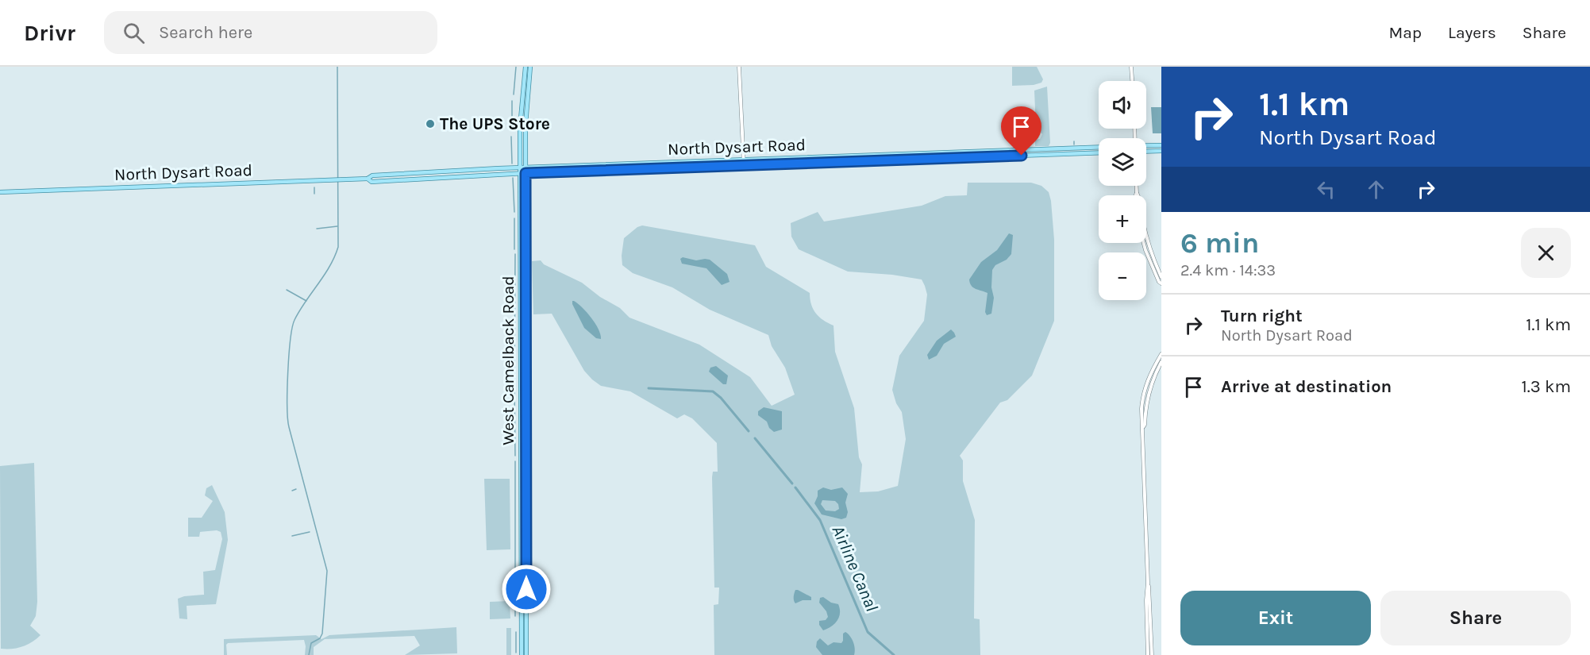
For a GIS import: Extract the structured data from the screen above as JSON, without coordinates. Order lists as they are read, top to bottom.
{
  "streets": {
    "main road": ["North Dysart Road", "West Camelback Road"]
  },
  "crossings": [
    ["North Dysart Road", "West Camelback Road"]
  ],
  "water": ["Airline Canal"],
  "places": ["The UPS Store"],
  "page": {
    "header": "Drivr",
    "search": "Search here",
    "nav": ["Map", "Layers", "Share"],
    "turn": ["1.1 km", "North Dysart Road"],
    "map_buttons": ["+", "−"],
    "heading": ["6 min", "2.4 km · 14:33"],
    "list": [
      {
        "name": "Turn right",
        "note": "North Dysart Road",
        "value": "1.1 km"
      },
      {
        "name": "Arrive at destination",
        "value": "1.3 km"
      }
    ],
    "buttons": ["Exit", "Share"]
  }
}
